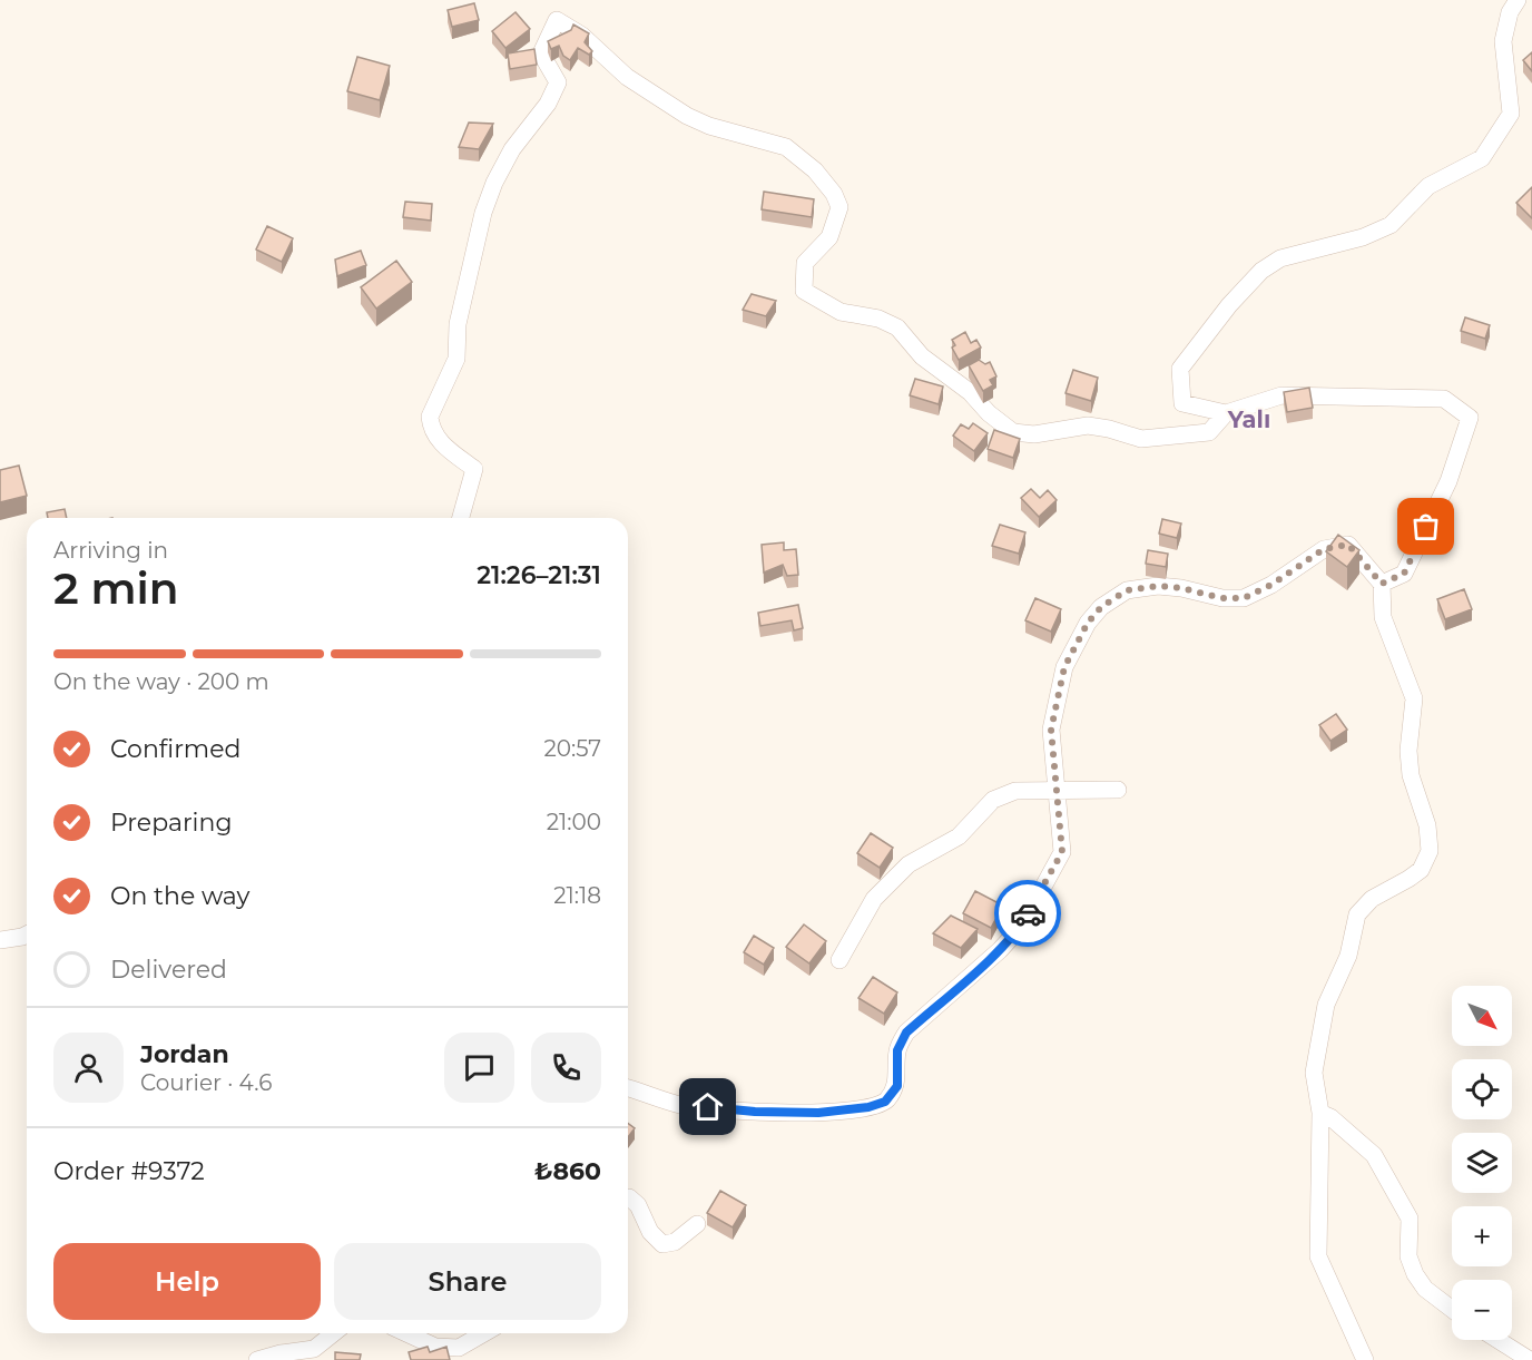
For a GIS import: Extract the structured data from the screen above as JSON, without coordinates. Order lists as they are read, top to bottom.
{
  "districts": ["Yalı"],
  "north": "bottom right",
  "page": {
    "heading": ["2 min", "Arriving in", "21:26–21:31"],
    "panel": [
      "Jordan",
      "Courier · 4.6",
      "Order #9372",
      "₺860"
    ],
    "bar": "On the way · 200 m",
    "list": [
      ["Confirmed", "20:57"],
      ["Preparing", "21:00"],
      ["On the way", "21:18"],
      "Delivered"
    ],
    "map_buttons": ["+", "−"],
    "buttons": ["Help", "Share"]
  }
}
